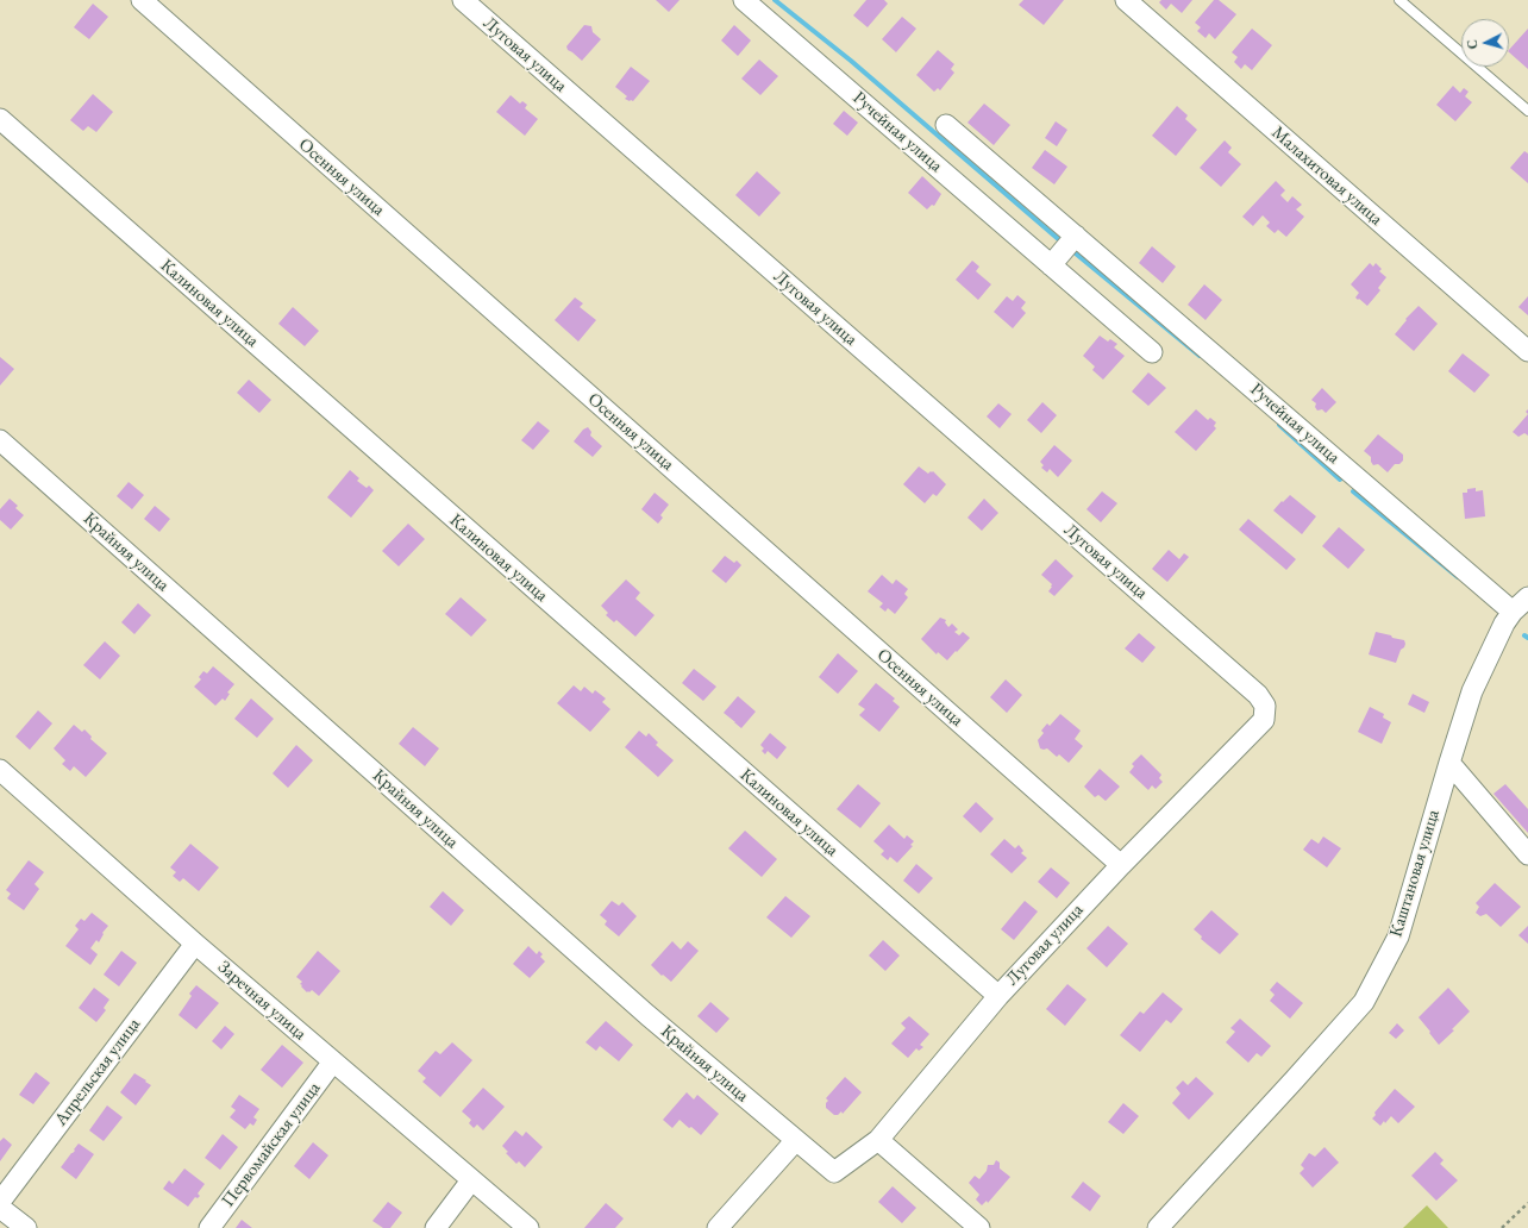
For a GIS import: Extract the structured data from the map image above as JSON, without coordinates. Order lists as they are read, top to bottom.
{
  "streets": {
    "street": [
      "Луговая улица",
      "Ручейная улица",
      "Малахитовая улица",
      "Осенняя улица",
      "Калиновая улица",
      "Крайняя улица",
      "Каштановая улица",
      "Заречная улица",
      "Апрельская улица",
      "Первомайская улица"
    ]
  },
  "crossings": [
    ["Луговая улица", "Осенняя улица"],
    ["Луговая улица", "Калиновая улица"],
    ["Луговая улица", "Крайняя улица"],
    ["Ручейная улица", "Каштановая улица"],
    ["Заречная улица", "Апрельская улица"],
    ["Заречная улица", "Первомайская улица"]
  ],
  "north": "left"
}
